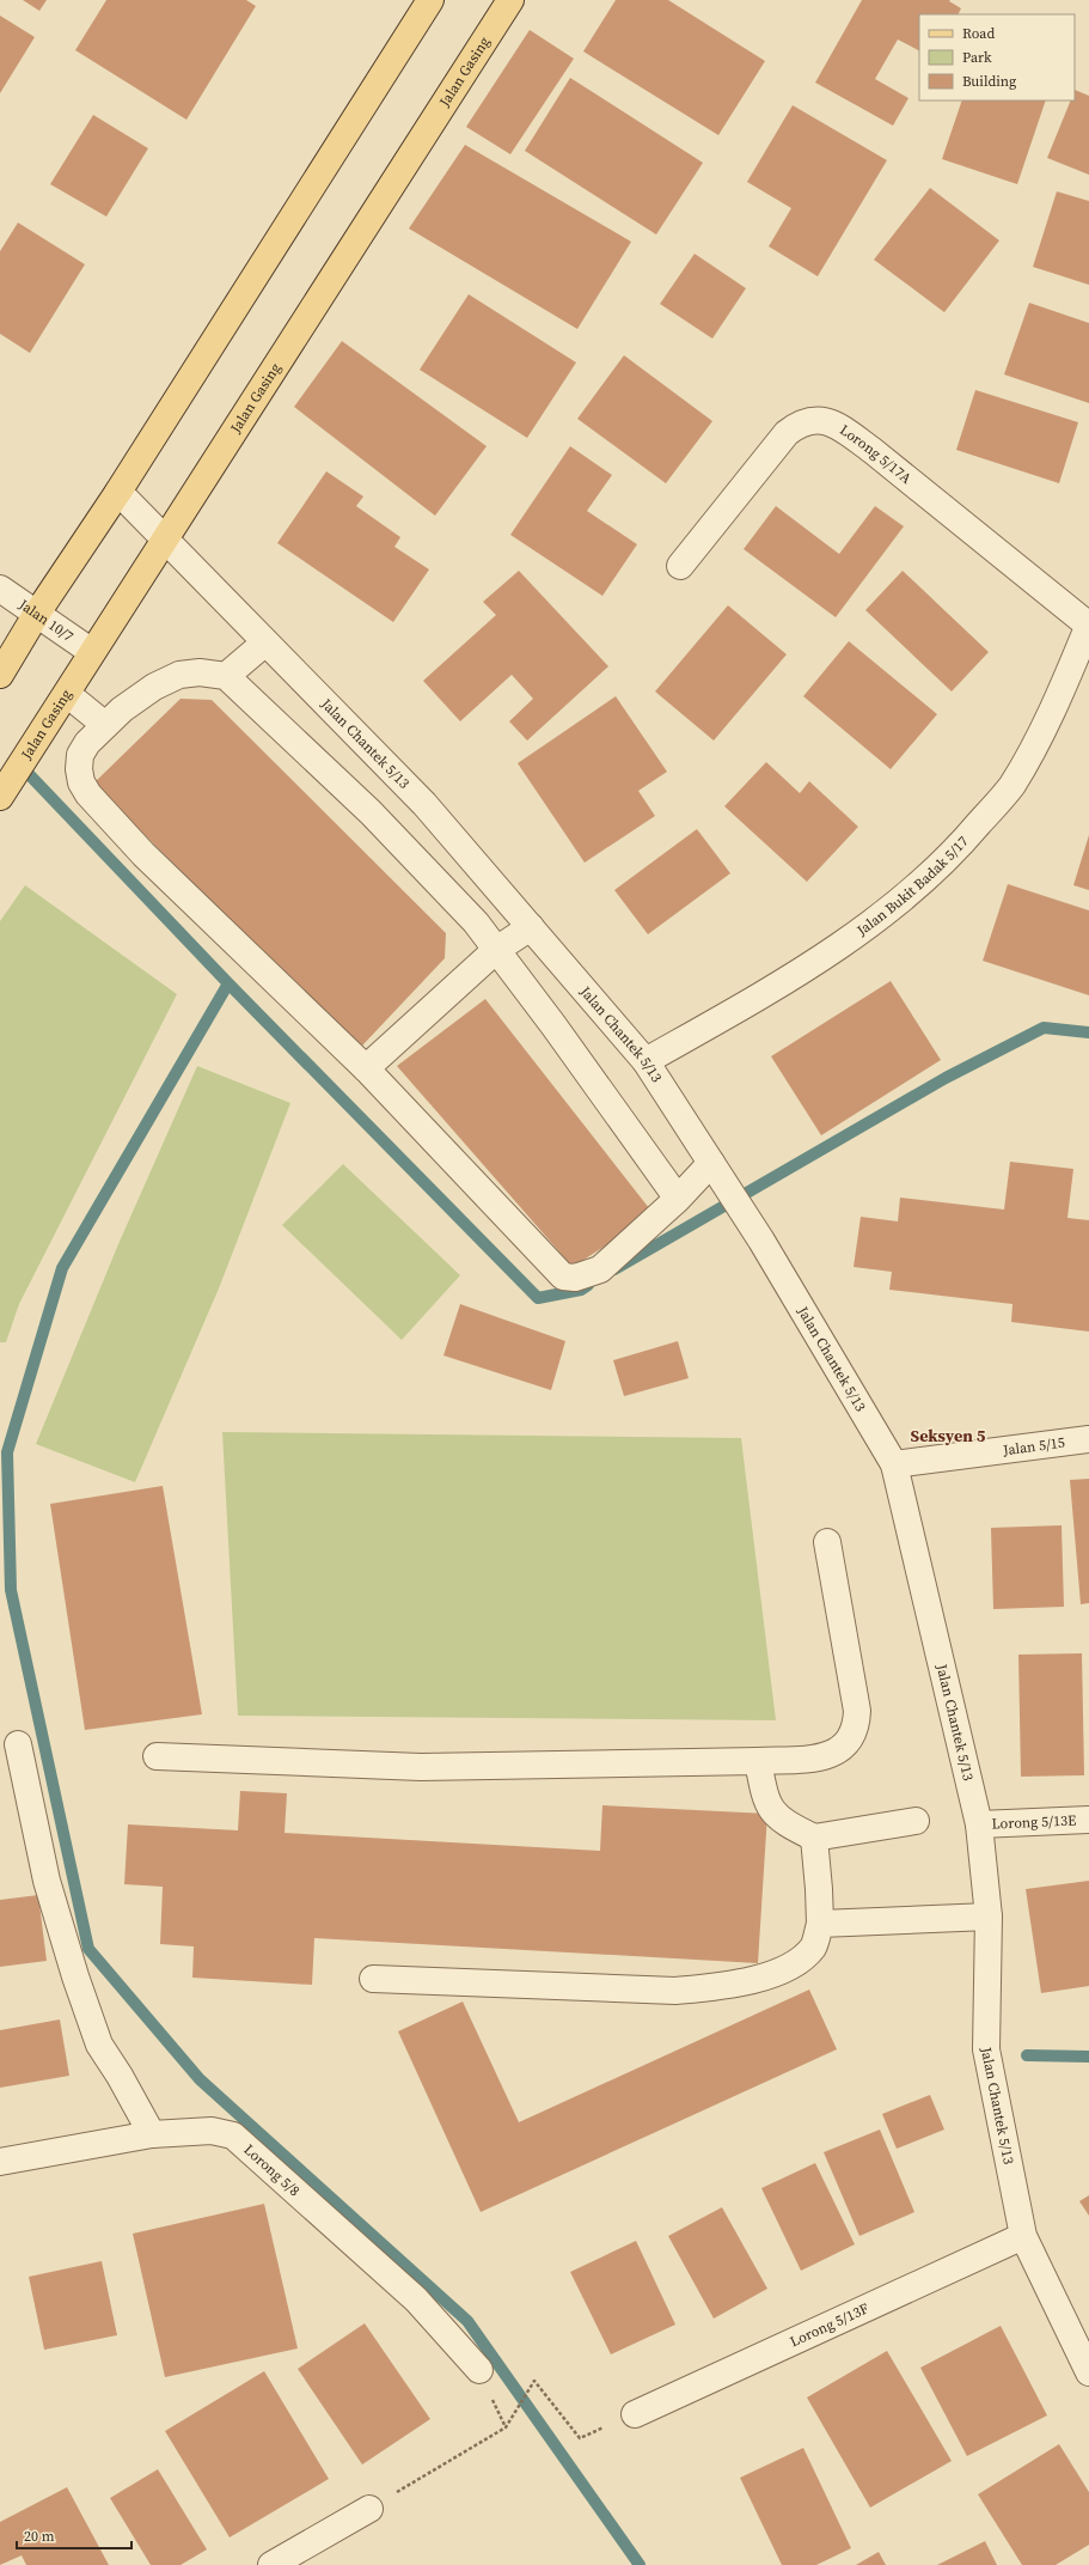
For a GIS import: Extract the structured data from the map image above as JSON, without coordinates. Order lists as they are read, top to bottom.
{
  "streets": {
    "main road": ["Jalan Gasing"],
    "street": [
      "Lorong 5/17A",
      "Jalan 10/7",
      "Jalan Chantek 5/13",
      "Jalan Bukit Badak 5/17",
      "Jalan 5/15",
      "Lorong 5/13E",
      "Lorong 5/8",
      "Lorong 5/13F"
    ]
  },
  "crossings": [
    ["Jalan Gasing", "Jalan 10/7"],
    ["Jalan Gasing", "Jalan Chantek 5/13"],
    ["Lorong 5/17A", "Jalan Bukit Badak 5/17"],
    ["Jalan Chantek 5/13", "Jalan Bukit Badak 5/17"],
    ["Jalan Chantek 5/13", "Jalan 5/15"],
    ["Jalan Chantek 5/13", "Lorong 5/13E"],
    ["Jalan Chantek 5/13", "Lorong 5/13F"]
  ],
  "districts": ["Seksyen 5"],
  "legend": ["Road", "Park", "Building"],
  "scale_bar": "20 m"
}
